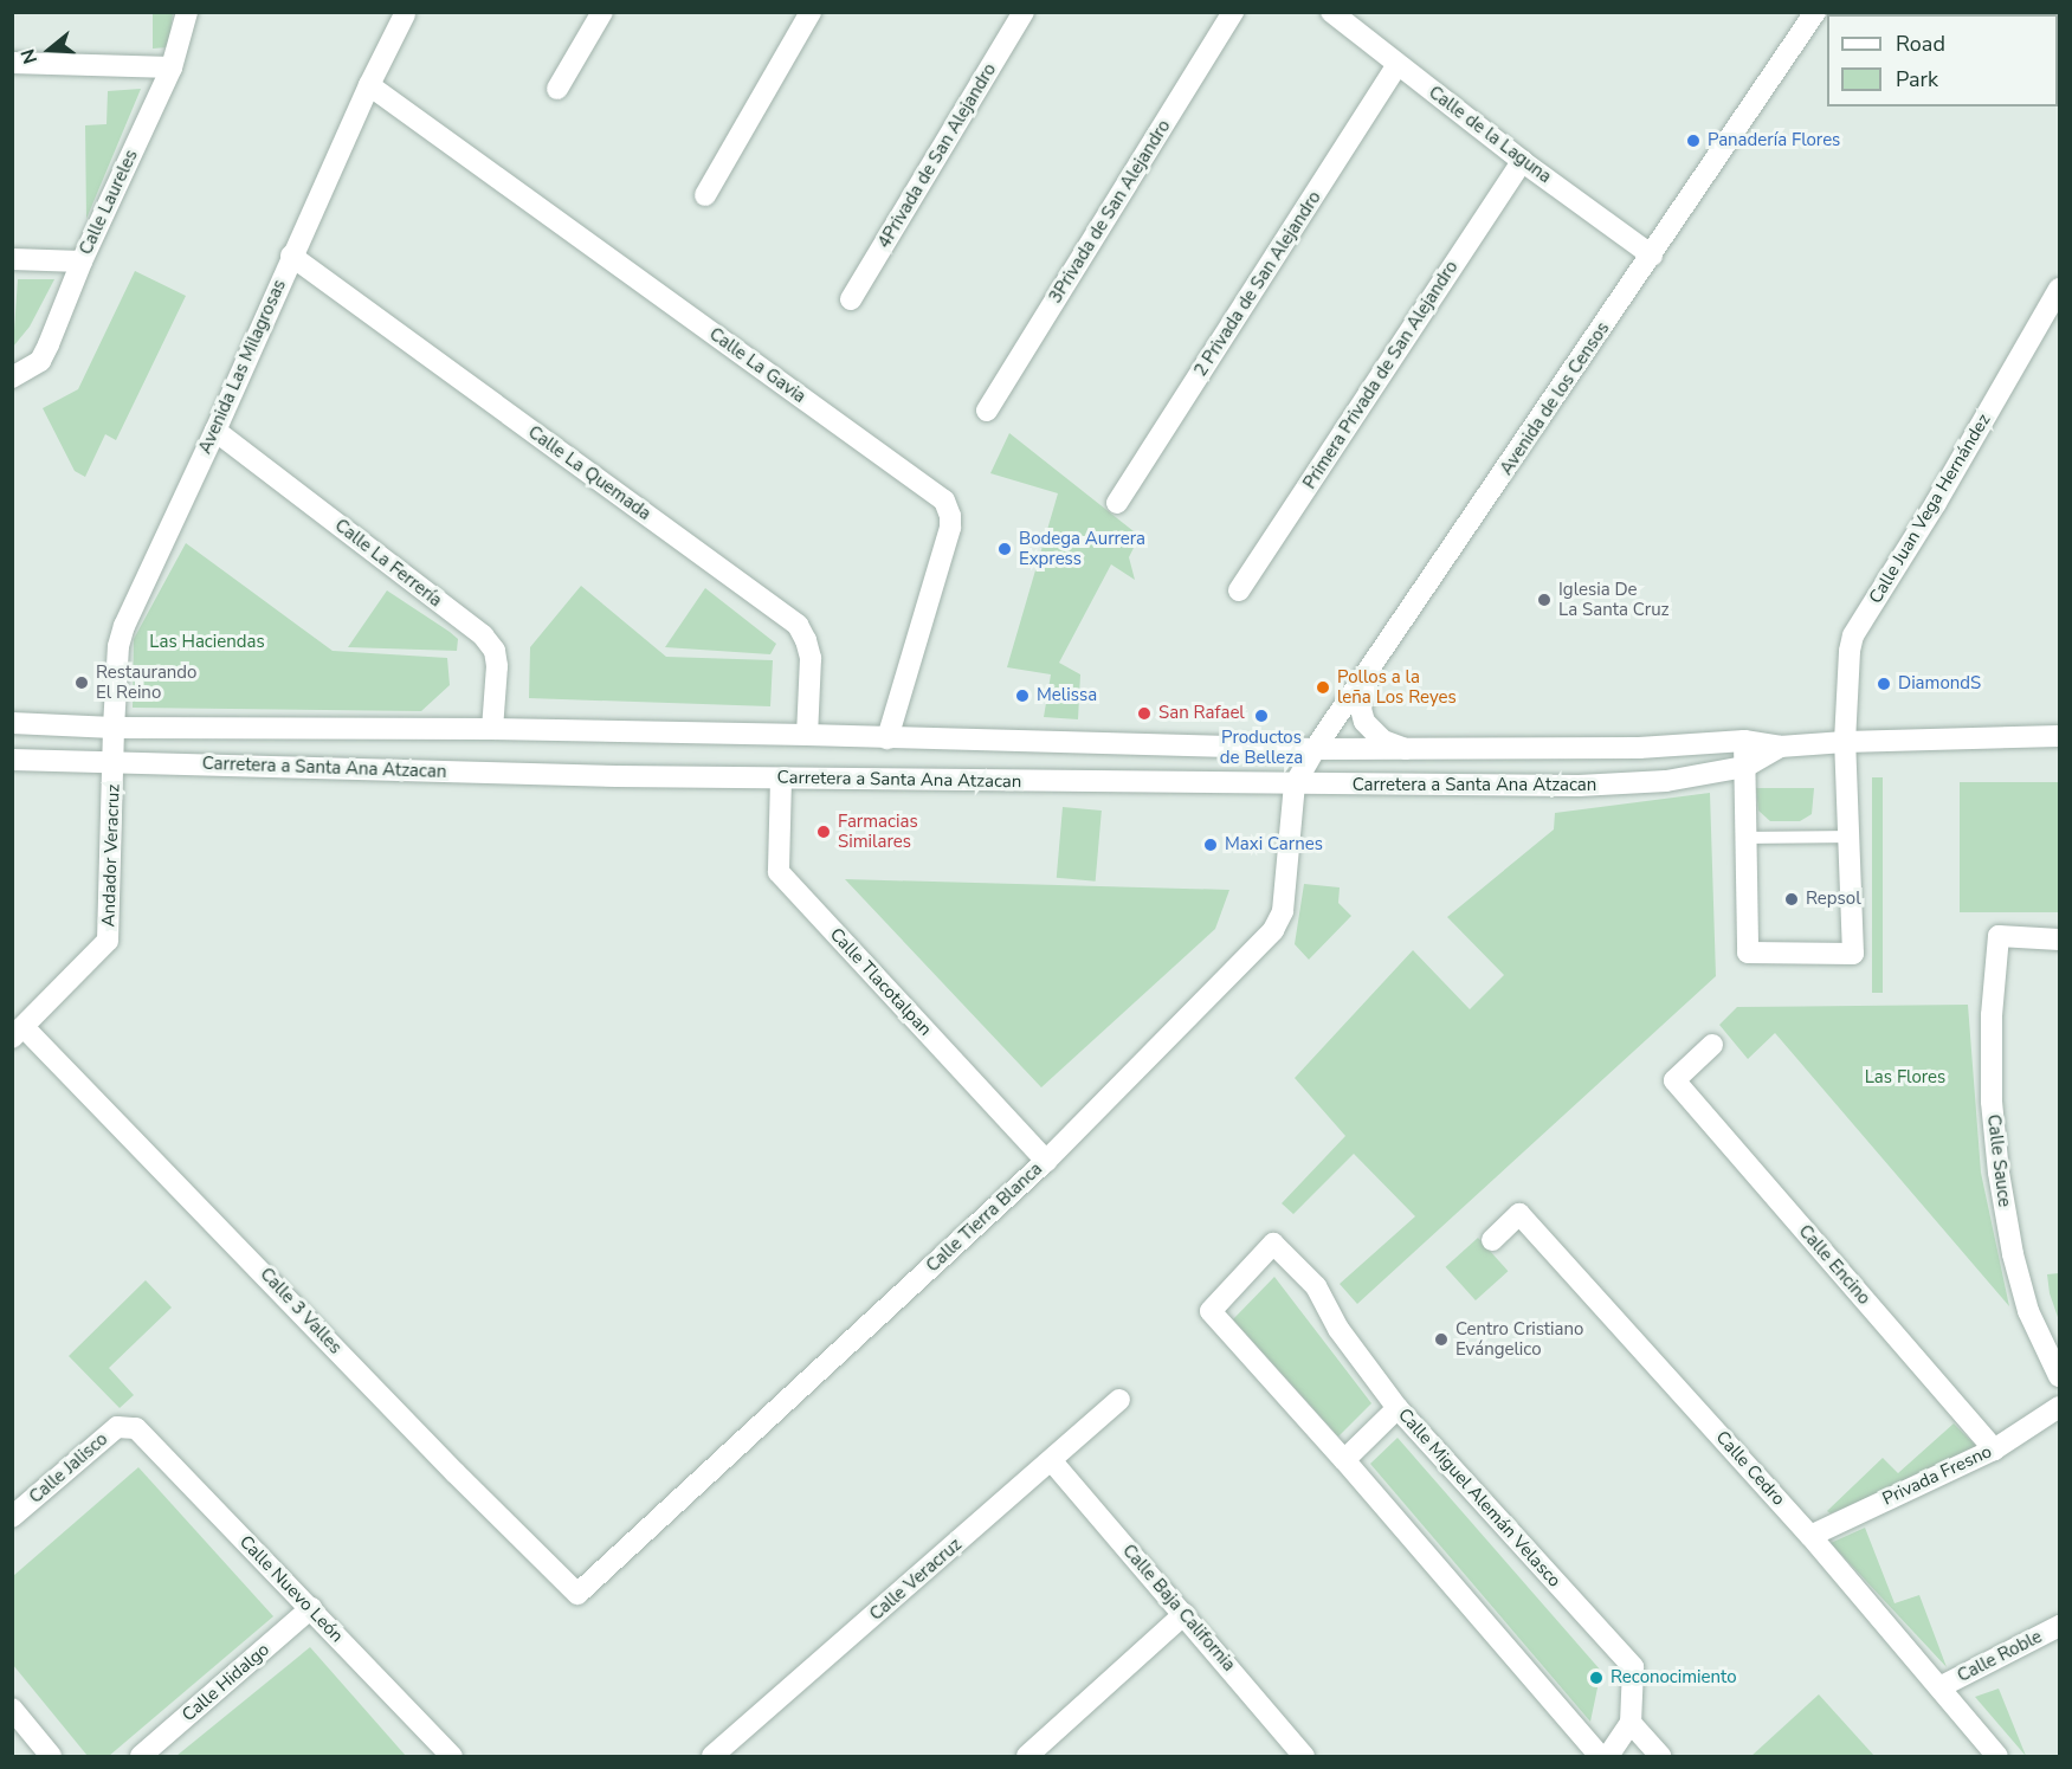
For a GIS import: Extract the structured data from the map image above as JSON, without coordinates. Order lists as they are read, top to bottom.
{
  "streets": {
    "street": [
      "Calle de la Laguna",
      "4Privada de San Alejandro",
      "Calle Laureles",
      "3Privada de San Alejandro",
      "2 Privada de San Alejandro",
      "Calle La Gavia",
      "Avenida Las Milagrosas",
      "Primera Privada de San Alejandro",
      "Avenida de los Censos",
      "Calle La Quemada",
      "Calle Juan Vega Hernández",
      "Calle La Ferrería",
      "Carretera a Santa Ana Atzacan",
      "Andador Veracruz",
      "Calle Tlacotalpan",
      "Calle Sauce",
      "Calle Tierra Blanca",
      "Calle Encino",
      "Calle 3 Valles",
      "Calle Jalisco",
      "Calle Cedro",
      "Privada Fresno",
      "Calle Miguel Alemán Velasco",
      "Calle Veracruz",
      "Calle Nuevo León",
      "Calle Baja California",
      "Calle Roble",
      "Calle Hidalgo"
    ]
  },
  "crossings": [
    ["Calle de la Laguna", "2 Privada de San Alejandro"],
    ["Calle de la Laguna", "Primera Privada de San Alejandro"],
    ["Calle de la Laguna", "Avenida de los Censos"],
    ["Calle La Gavia", "Avenida Las Milagrosas"],
    ["Calle La Gavia", "Carretera a Santa Ana Atzacan"],
    ["Avenida Las Milagrosas", "Calle La Quemada"],
    ["Avenida Las Milagrosas", "Calle La Ferrería"],
    ["Avenida Las Milagrosas", "Carretera a Santa Ana Atzacan"],
    ["Avenida Las Milagrosas", "Andador Veracruz"],
    ["Avenida de los Censos", "Carretera a Santa Ana Atzacan"],
    ["Avenida de los Censos", "Calle Tierra Blanca"],
    ["Calle La Quemada", "Carretera a Santa Ana Atzacan"],
    ["Calle Juan Vega Hernández", "Carretera a Santa Ana Atzacan"],
    ["Calle La Ferrería", "Carretera a Santa Ana Atzacan"],
    ["Carretera a Santa Ana Atzacan", "Andador Veracruz"],
    ["Carretera a Santa Ana Atzacan", "Calle Tlacotalpan"],
    ["Carretera a Santa Ana Atzacan", "Calle Tierra Blanca"],
    ["Andador Veracruz", "Calle 3 Valles"],
    ["Calle Tlacotalpan", "Calle Tierra Blanca"],
    ["Calle Tierra Blanca", "Calle 3 Valles"],
    ["Calle Encino", "Privada Fresno"],
    ["Calle Jalisco", "Calle Nuevo León"],
    ["Calle Cedro", "Privada Fresno"],
    ["Calle Cedro", "Calle Roble"],
    ["Calle Veracruz", "Calle Baja California"],
    ["Calle Nuevo León", "Calle Hidalgo"]
  ],
  "parks": ["Las Haciendas", "Las Flores"],
  "places": [
    "Panadería Flores",
    "Bodega Aurrera Express",
    "Iglesia De La Santa Cruz",
    "Restaurando El Reino",
    "DiamondS",
    "Pollos a la leña Los Reyes",
    "Melissa",
    "San Rafael",
    "Productos de Belleza",
    "Farmacias Similares",
    "Maxi Carnes",
    "Repsol",
    "Centro Cristiano Evángelico",
    "Reconocimiento"
  ],
  "legend": ["Road", "Park"],
  "north": "left"
}
